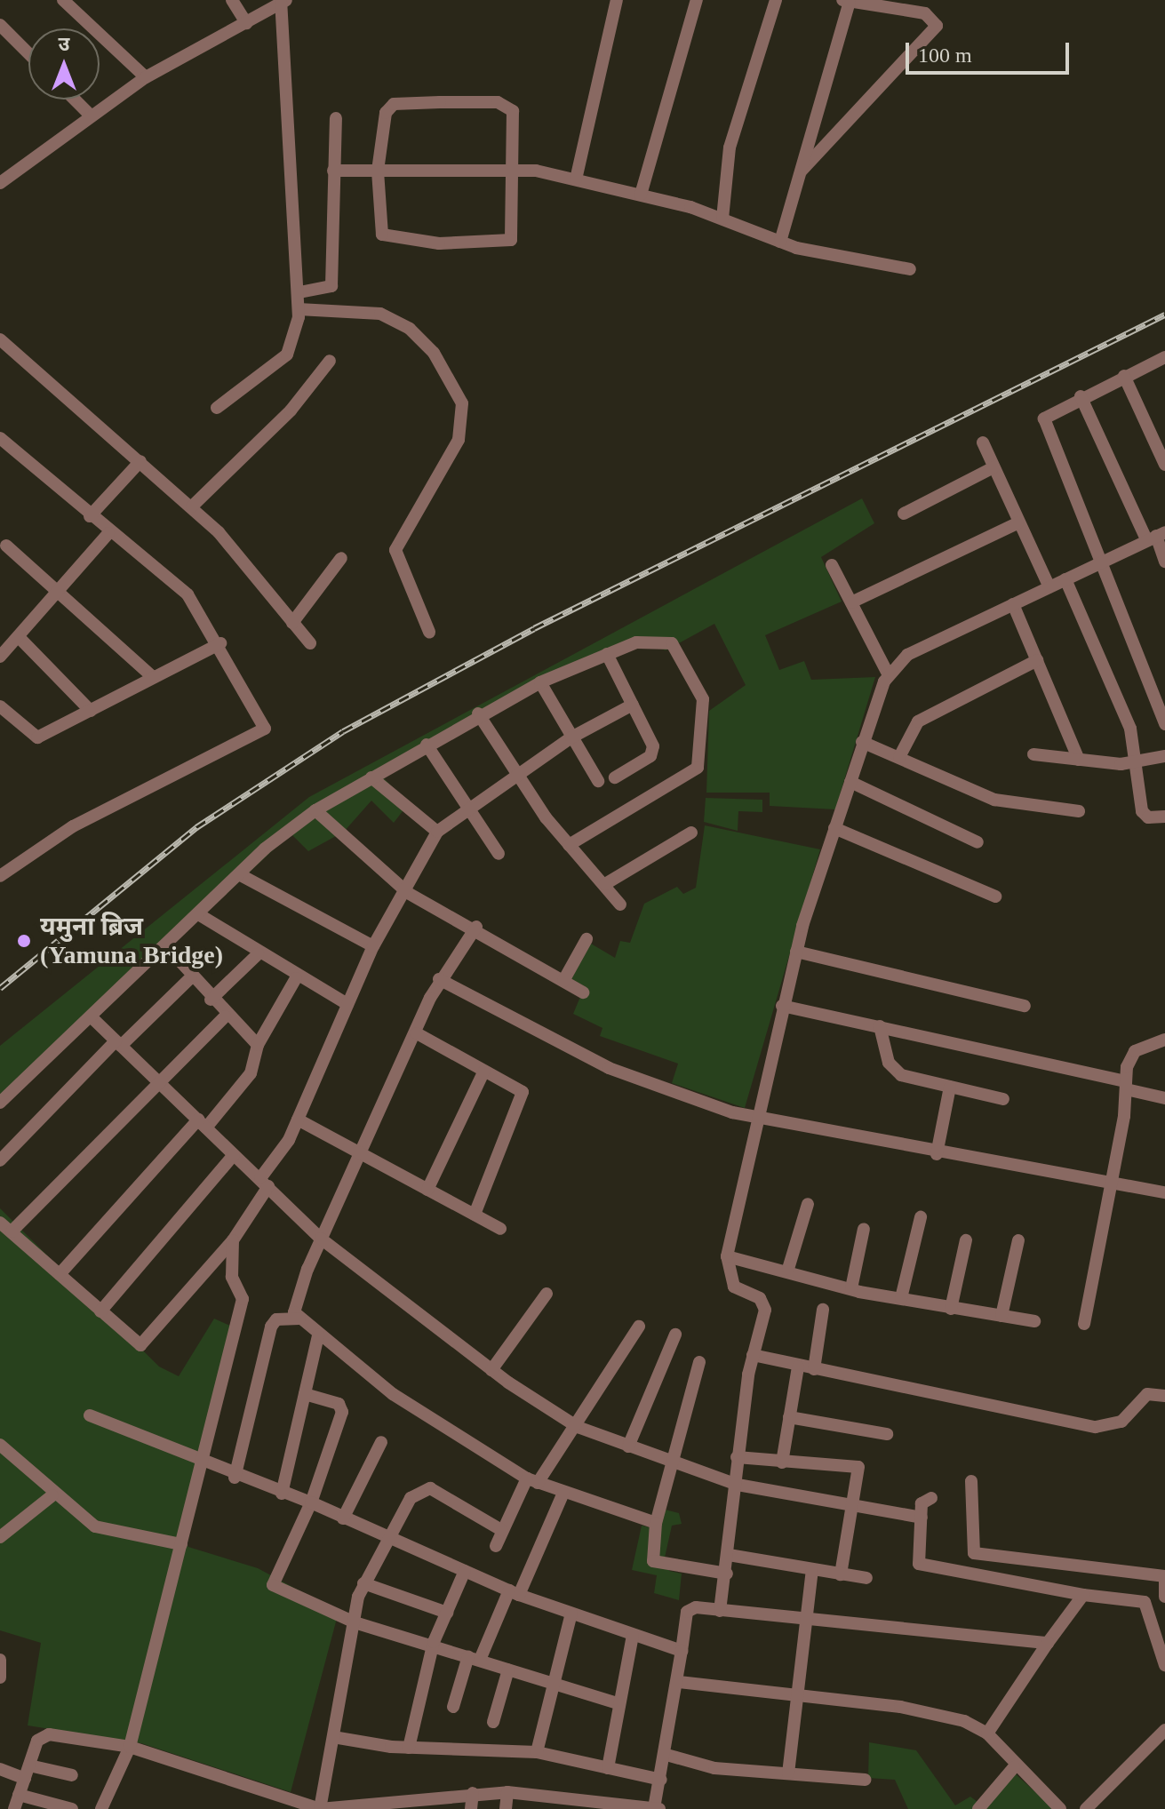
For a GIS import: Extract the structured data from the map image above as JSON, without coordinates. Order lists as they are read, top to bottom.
{
  "places": ["यमुना ब्रिज (Yamuna Bridge)"],
  "scale_bar": "100 m",
  "north": "top"
}
